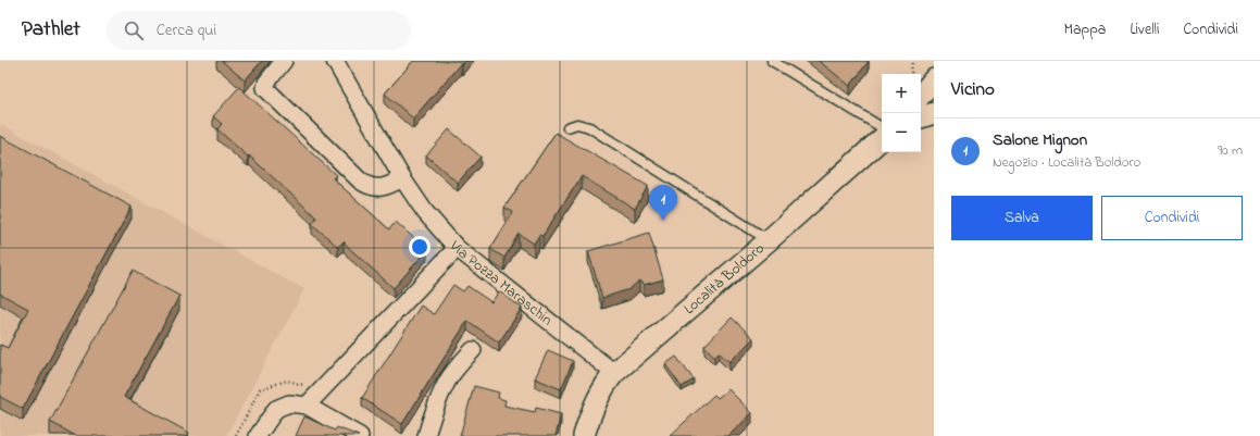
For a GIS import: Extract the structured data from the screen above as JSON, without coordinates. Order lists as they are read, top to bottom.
{
  "streets": {
    "street": ["Località Boldoro", "Via Pozza Maraschin"]
  },
  "crossings": [
    ["Località Boldoro", "Via Pozza Maraschin"]
  ],
  "page": {
    "header": "Pathlet",
    "search": "Cerca qui",
    "nav": ["Mappa", "Livelli", "Condividi"],
    "heading": "Vicino",
    "map_buttons": ["+", "−"],
    "list": [
      {
        "mark": "1",
        "name": "Salone Mignon",
        "note": "Negozio · Località Boldoro",
        "value": "90 m"
      }
    ],
    "buttons": ["Salva", "Condividi"],
    "pins": "1"
  }
}
